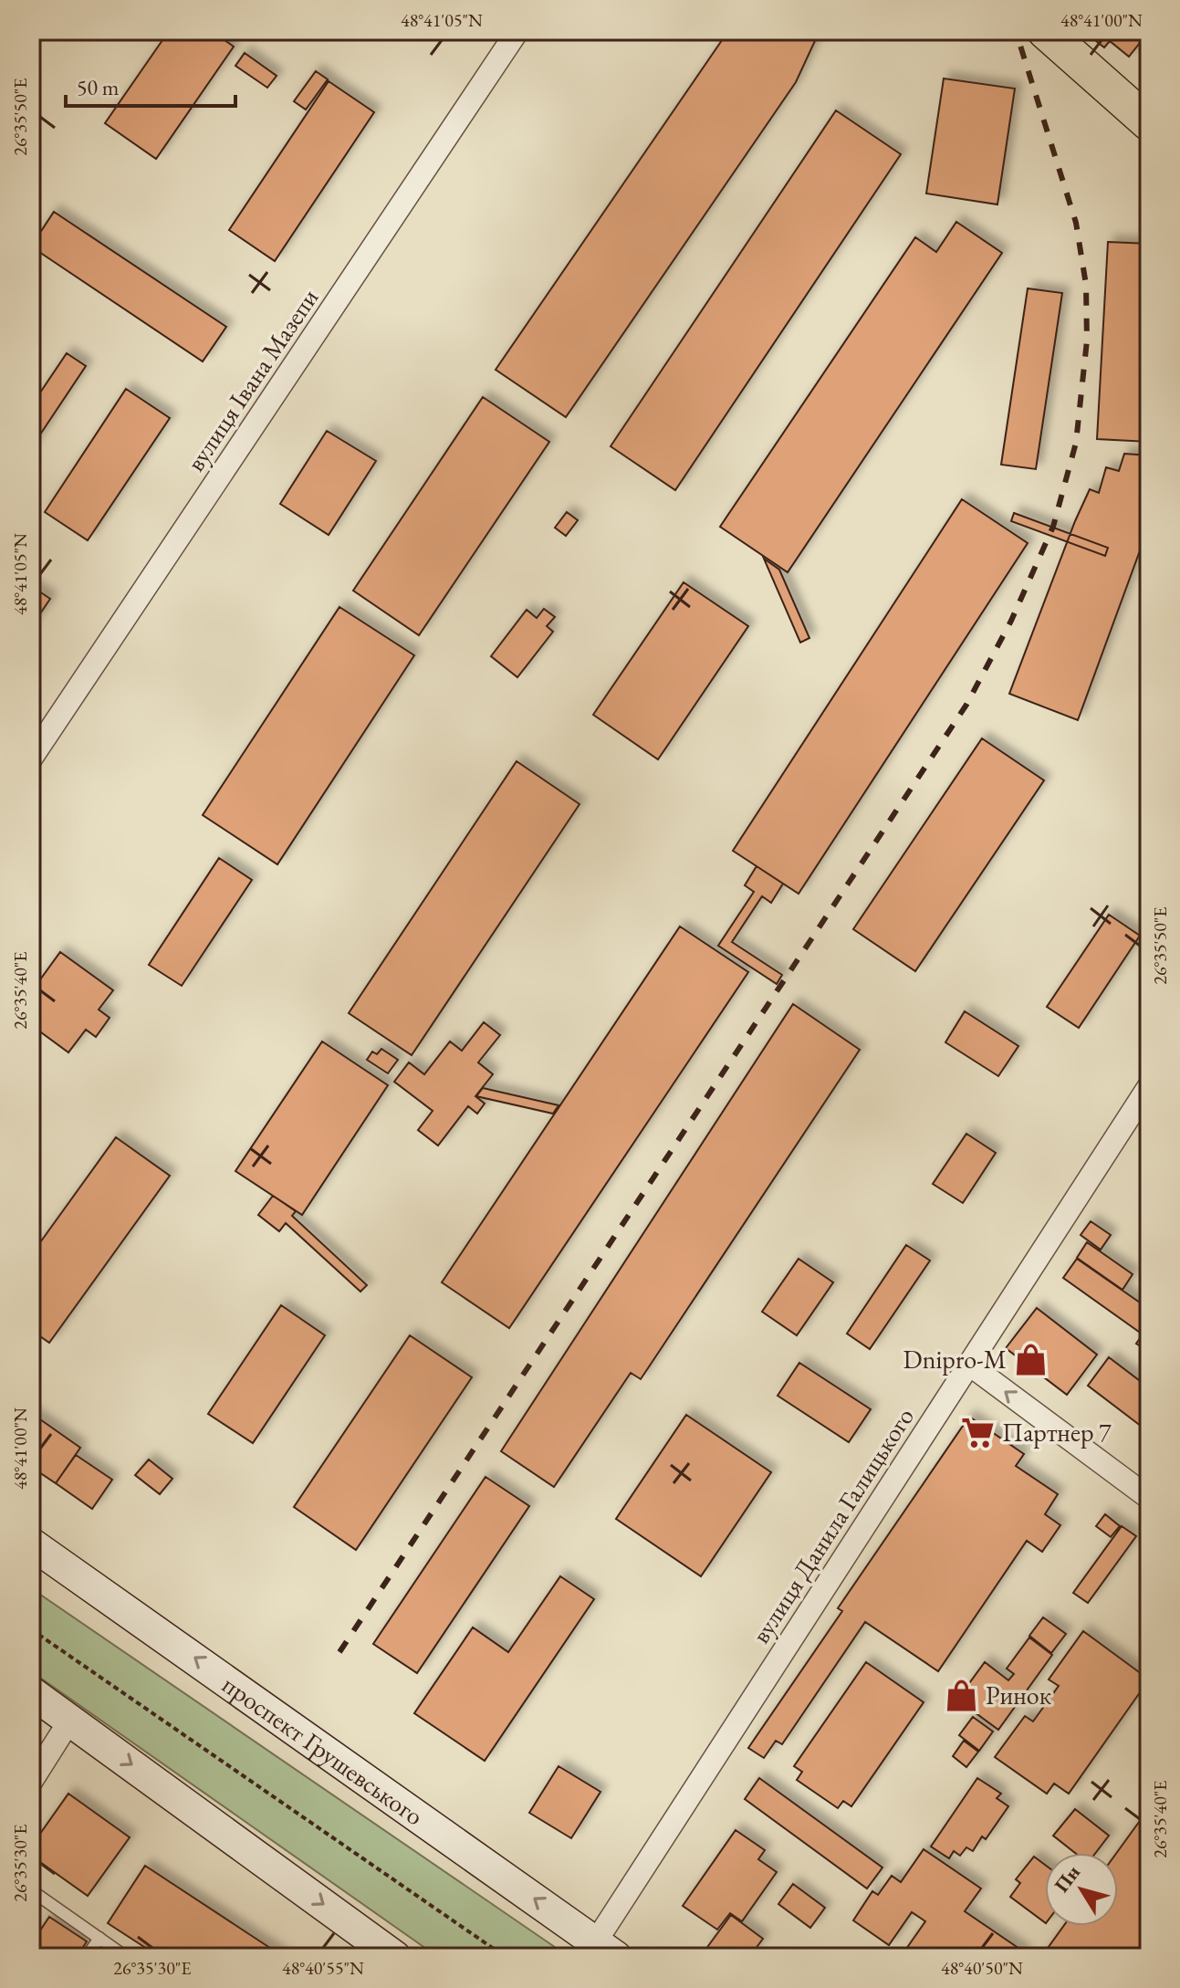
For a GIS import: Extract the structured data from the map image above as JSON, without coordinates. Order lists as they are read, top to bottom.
{
  "streets": {
    "main road": ["проспект Грушевського"],
    "street": ["вулиця Івана Мазепи", "вулиця Данила Галицького"]
  },
  "crossings": [
    ["вулиця Данила Галицького", "проспект Грушевського"]
  ],
  "places": {
    "shop": ["Dnipro-M", "Ринок"],
    "supermarket": ["Партнер 7"]
  },
  "scale_bar": "50 m",
  "north": "top left",
  "coordinates": [
    "48°41'05\"N",
    "48°41'00\"N",
    "26°35'50\"E",
    "26°35'40\"E",
    "26°35'30\"E",
    "48°40'55\"N",
    "48°40'50\"N"
  ]
}
